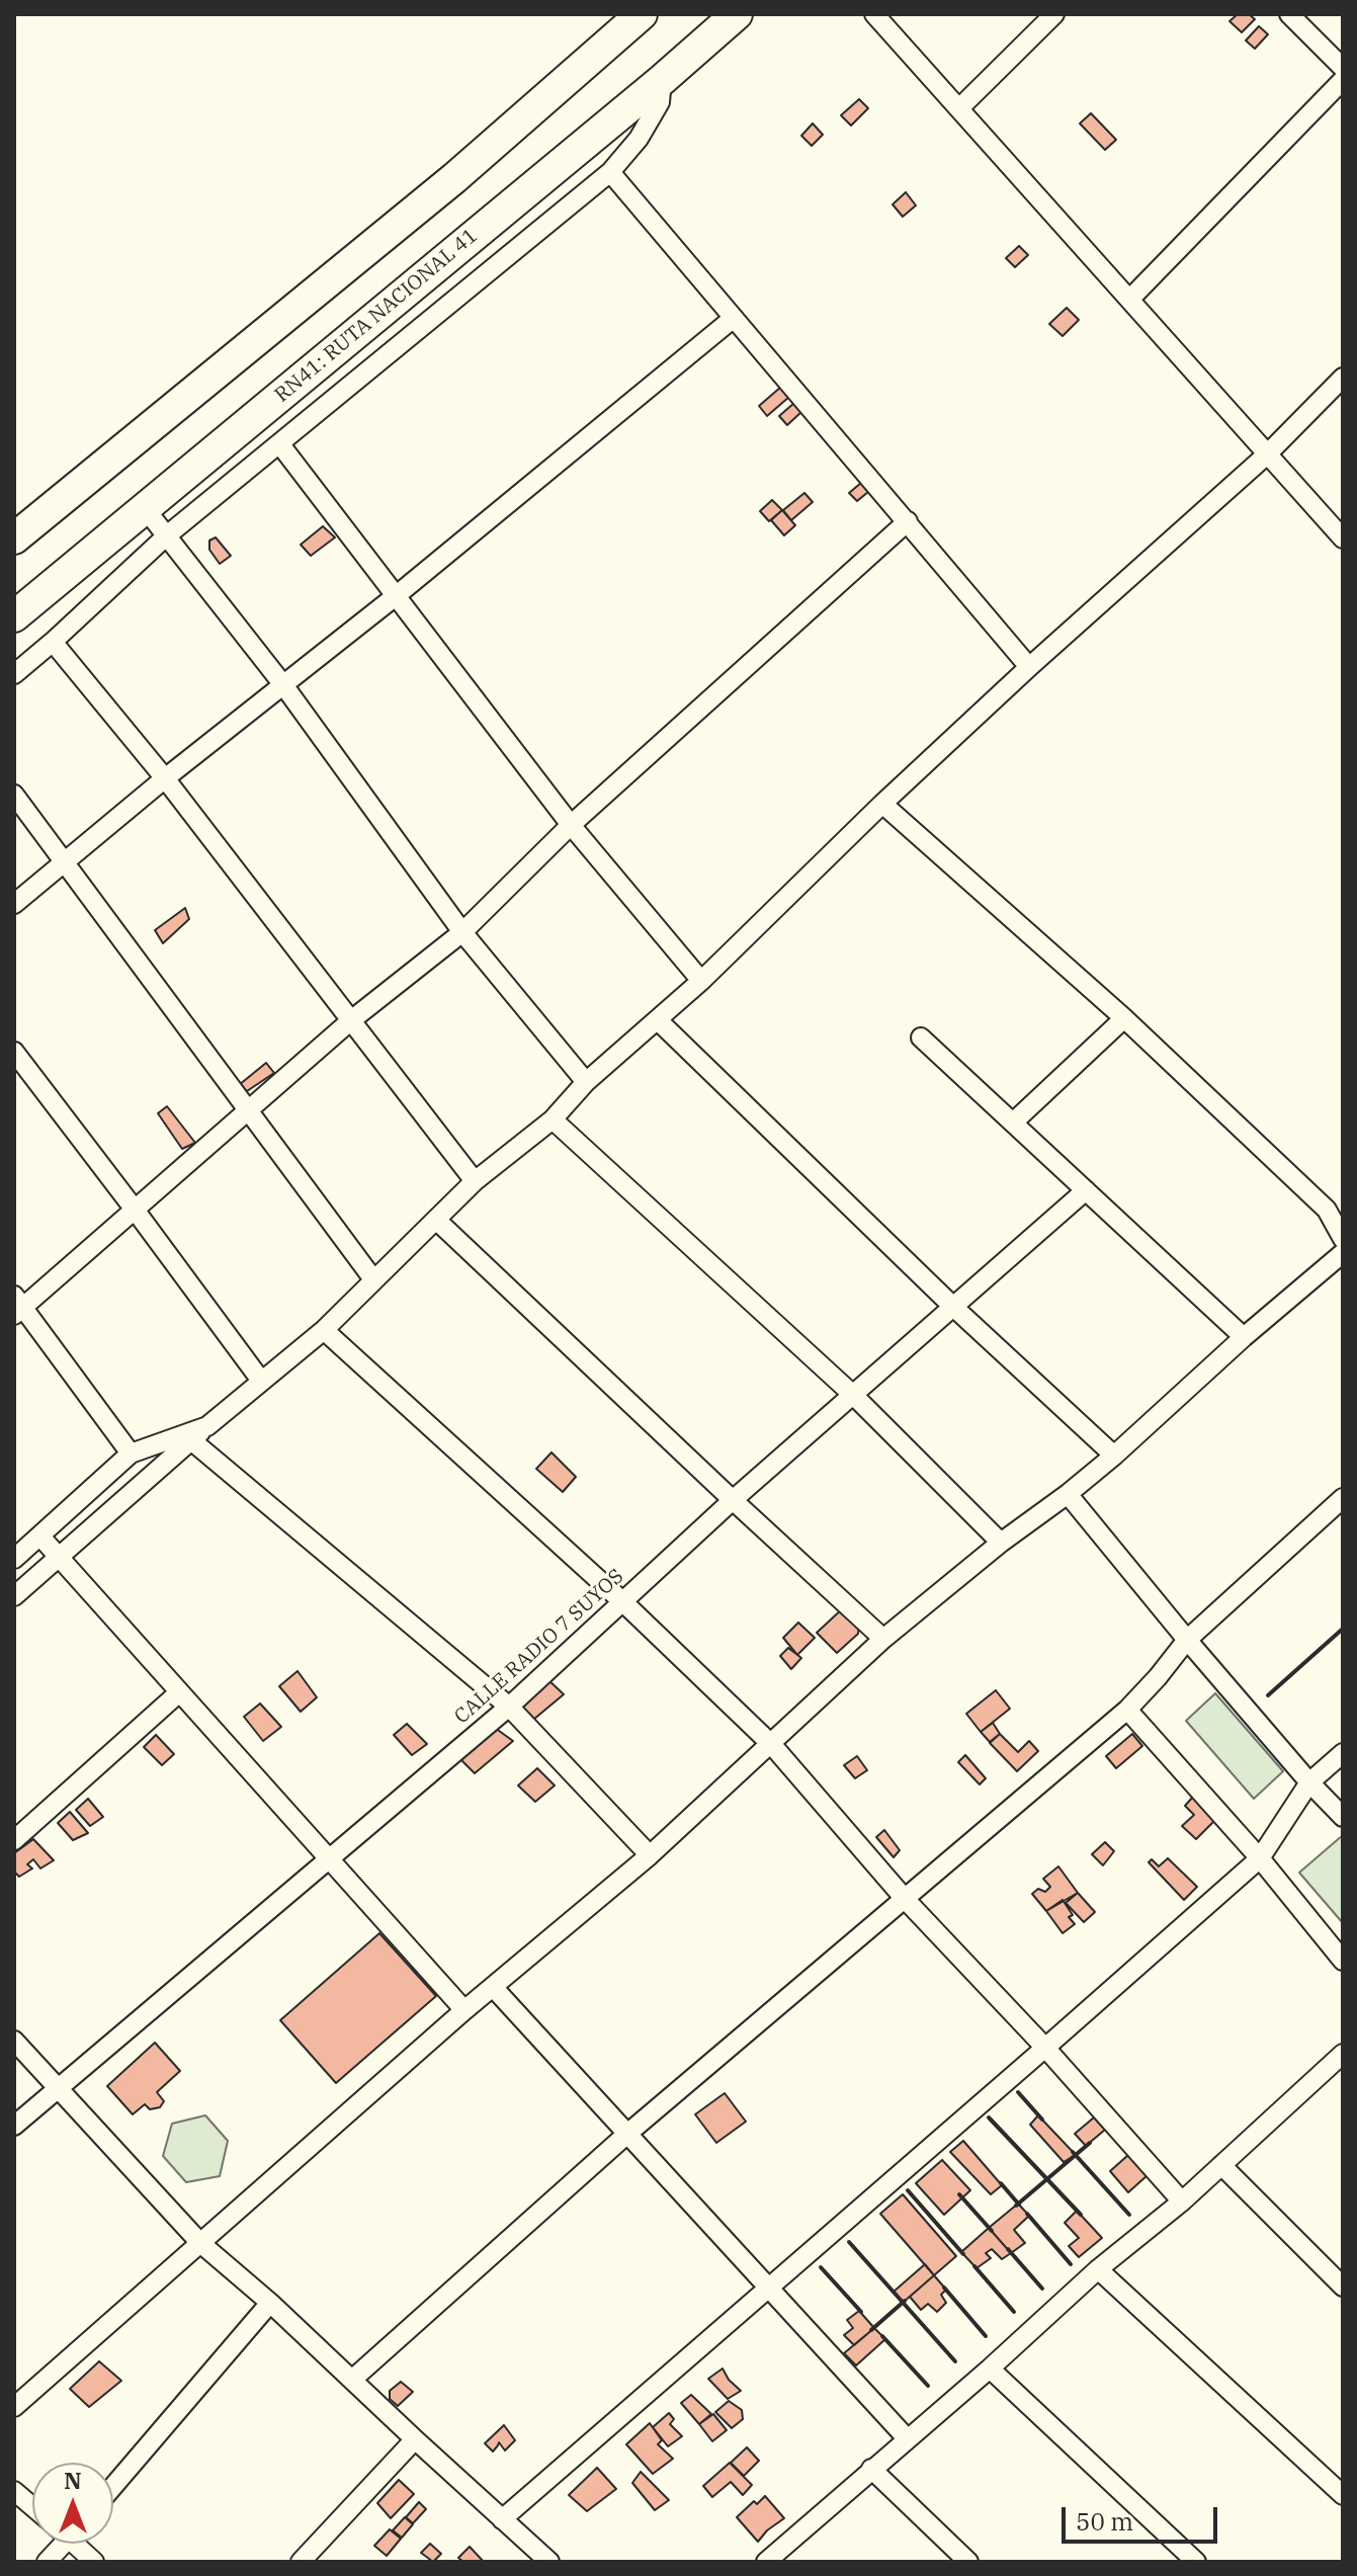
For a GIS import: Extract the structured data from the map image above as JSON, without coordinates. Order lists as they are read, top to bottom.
{
  "streets": {
    "main road": ["RN41: RUTA NACIONAL 41"],
    "street": ["CALLE RADIO 7 SUYOS"]
  },
  "scale_bar": "50 m",
  "north": "top"
}
